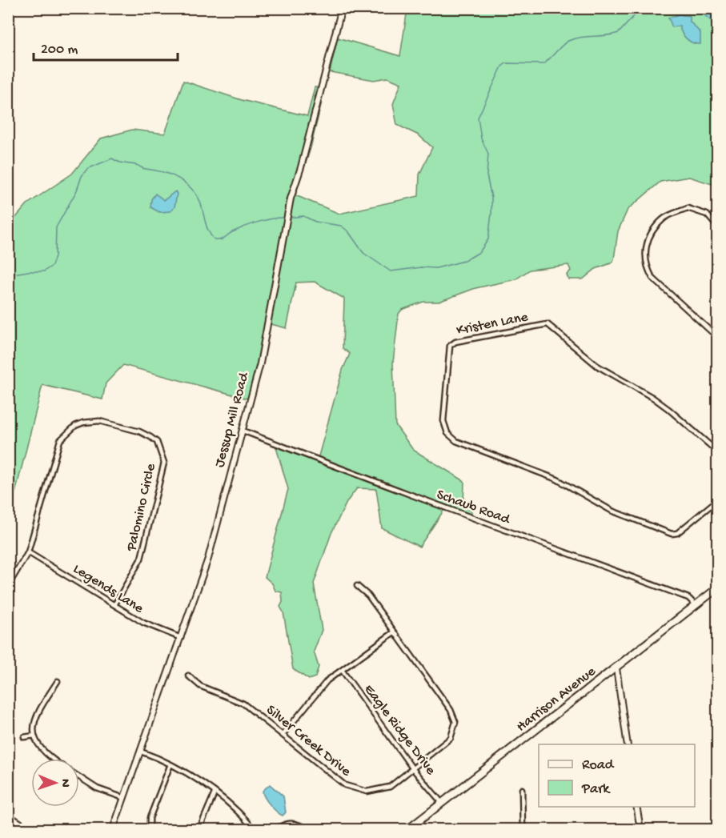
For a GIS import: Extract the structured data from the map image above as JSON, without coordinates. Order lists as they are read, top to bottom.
{
  "streets": {
    "main road": ["Harrison Avenue"],
    "street": [
      "Kristen Lane",
      "Jessup Mill Road",
      "Palomino Circle",
      "Schaub Road",
      "Legends Lane",
      "Eagle Ridge Drive",
      "Silver Creek Drive"
    ]
  },
  "crossings": [
    ["Jessup Mill Road", "Schaub Road"],
    ["Jessup Mill Road", "Legends Lane"],
    ["Palomino Circle", "Legends Lane"],
    ["Schaub Road", "Harrison Avenue"],
    ["Harrison Avenue", "Eagle Ridge Drive"],
    ["Eagle Ridge Drive", "Silver Creek Drive"]
  ],
  "legend": ["Road", "Park"],
  "scale_bar": "200 m",
  "north": "right"
}
